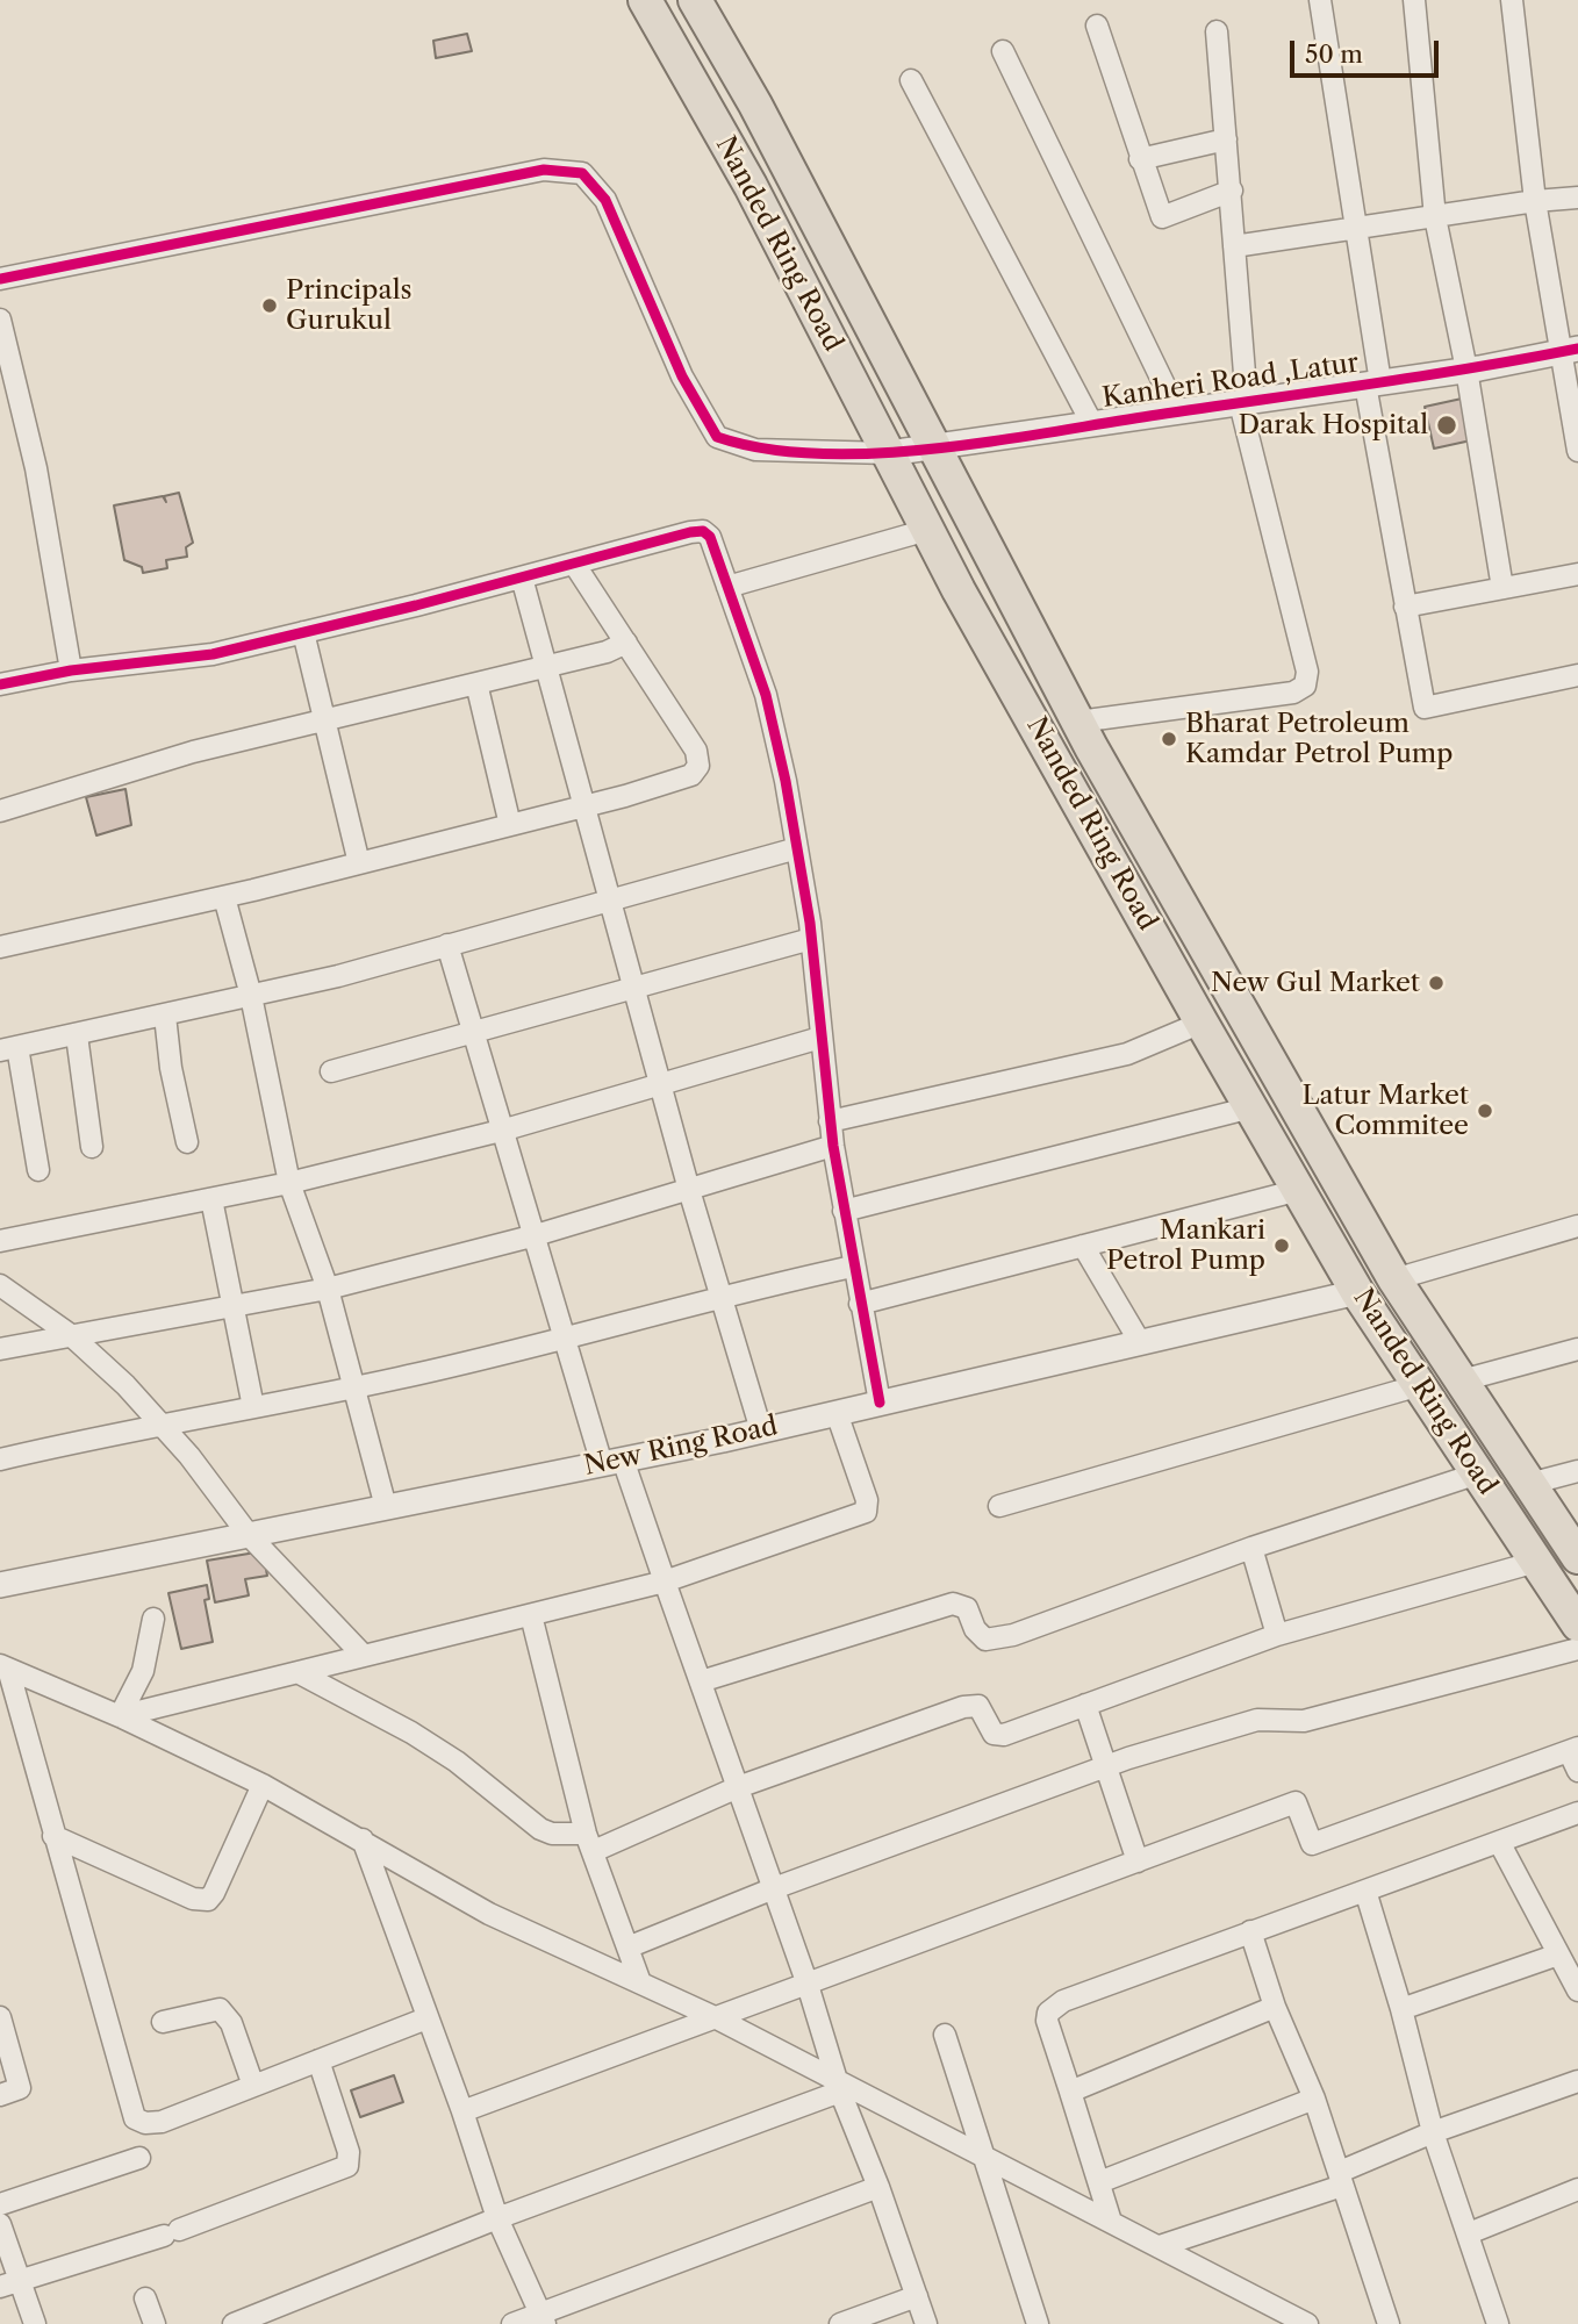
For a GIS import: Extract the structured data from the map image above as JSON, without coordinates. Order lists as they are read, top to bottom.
{
  "streets": {
    "highway": ["Nanded Ring Road"],
    "street": ["Kanheri Road ,Latur", "New Ring Road"]
  },
  "crossings": [
    ["Nanded Ring Road", "Kanheri Road ,Latur"],
    ["Nanded Ring Road", "New Ring Road"]
  ],
  "places": [
    "Principals Gurukul",
    "Darak Hospital",
    "Bharat Petroleum Kamdar Petrol Pump",
    "New Gul Market",
    "Latur Market Commitee",
    "Mankari Petrol Pump"
  ],
  "scale_bar": "50 m"
}
